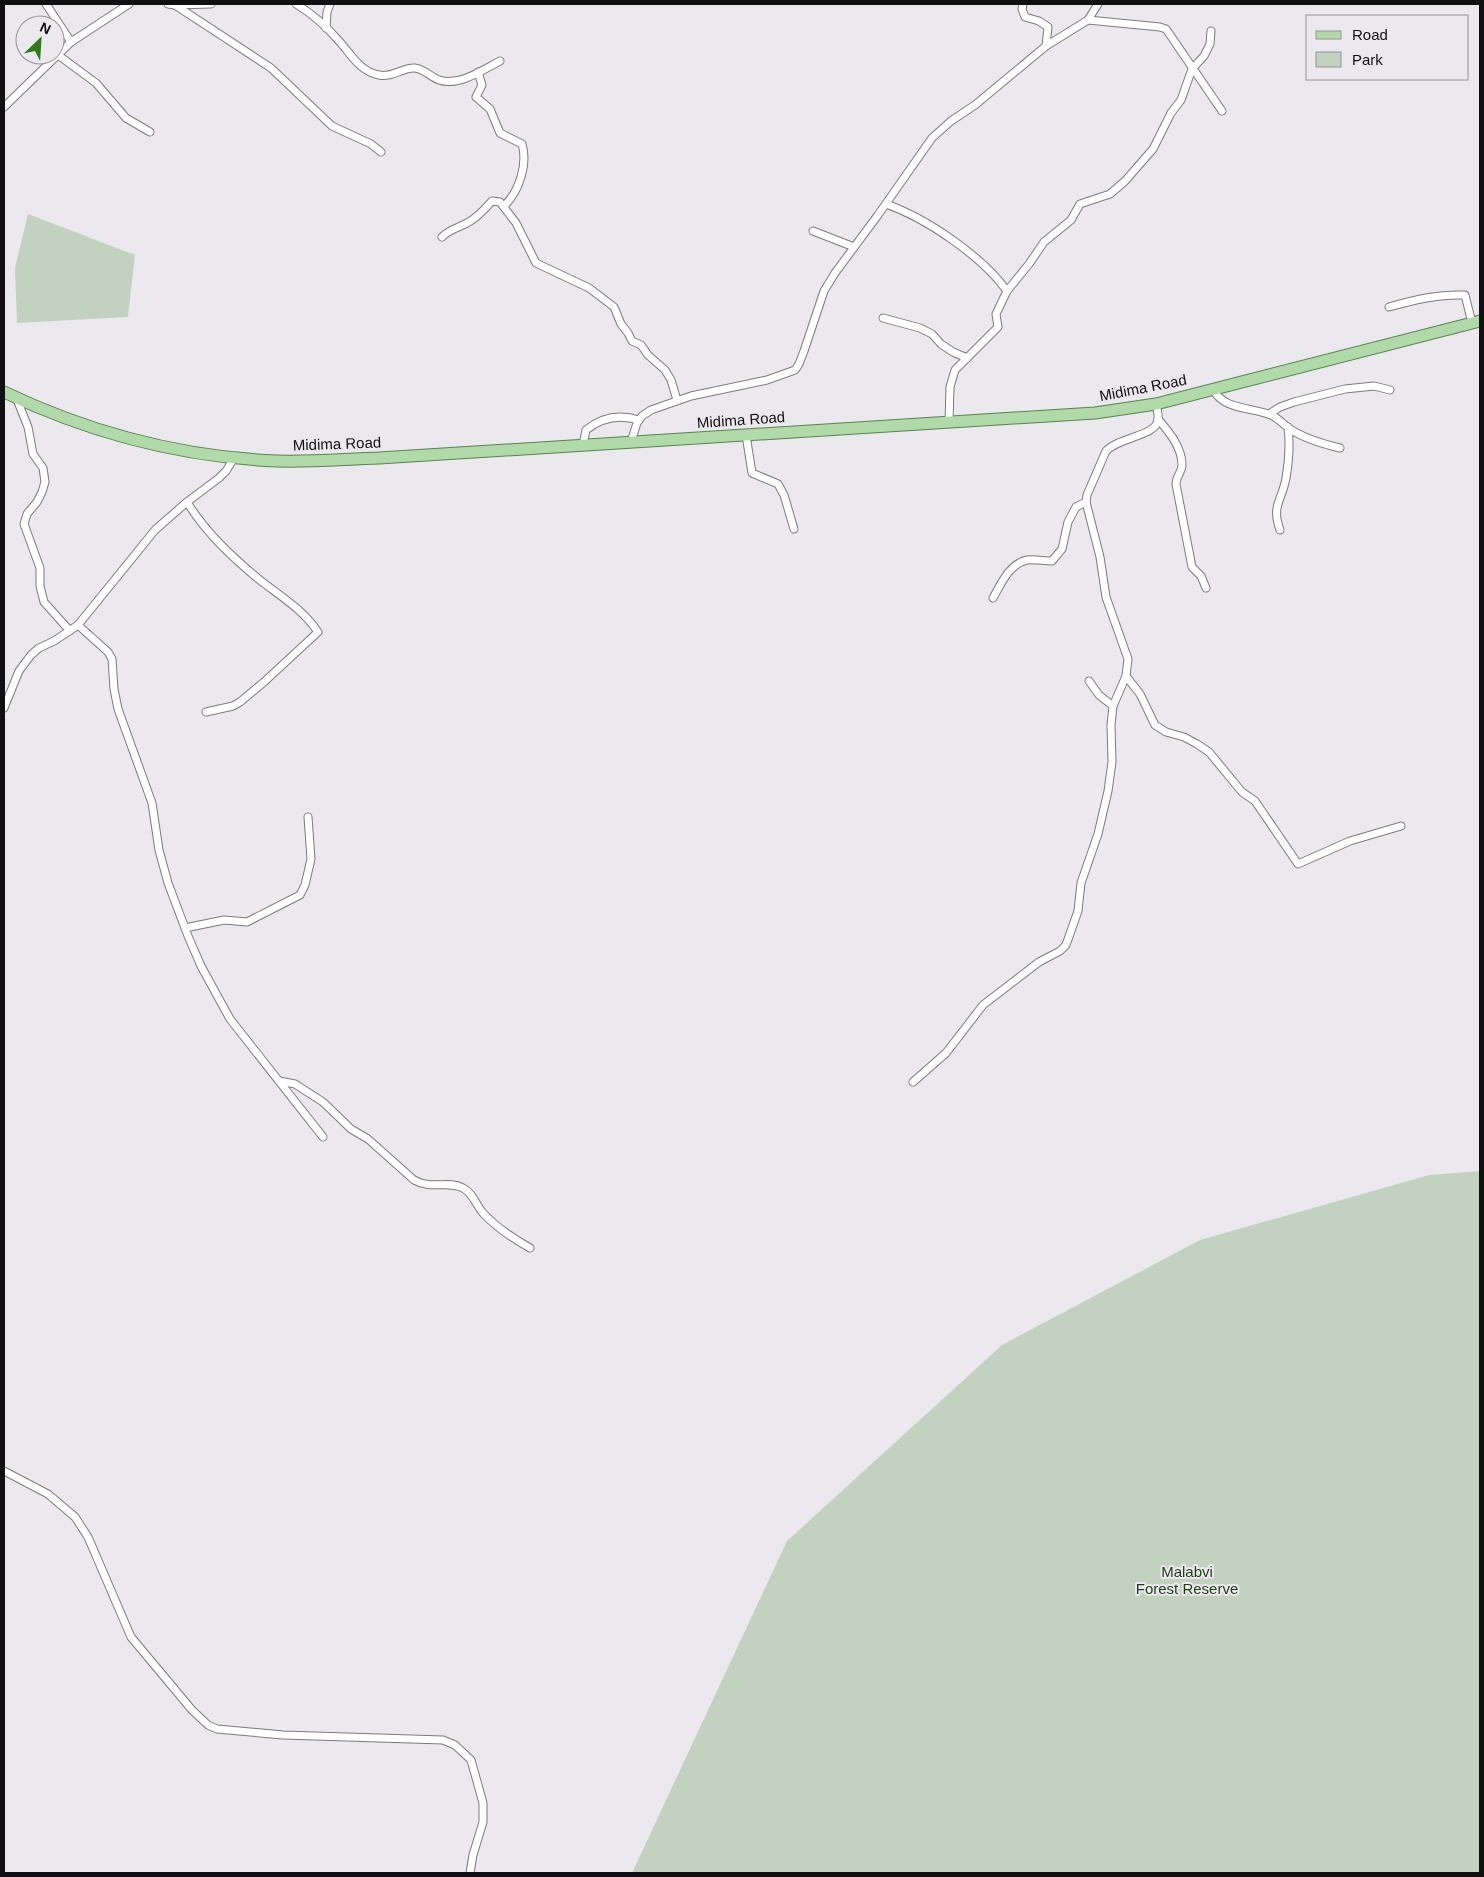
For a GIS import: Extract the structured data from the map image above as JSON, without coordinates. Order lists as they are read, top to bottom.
{
  "streets": {
    "main road": ["Midima Road"]
  },
  "parks": ["Malabvi Forest Reserve"],
  "legend": ["Road", "Park"],
  "north": "top right"
}
